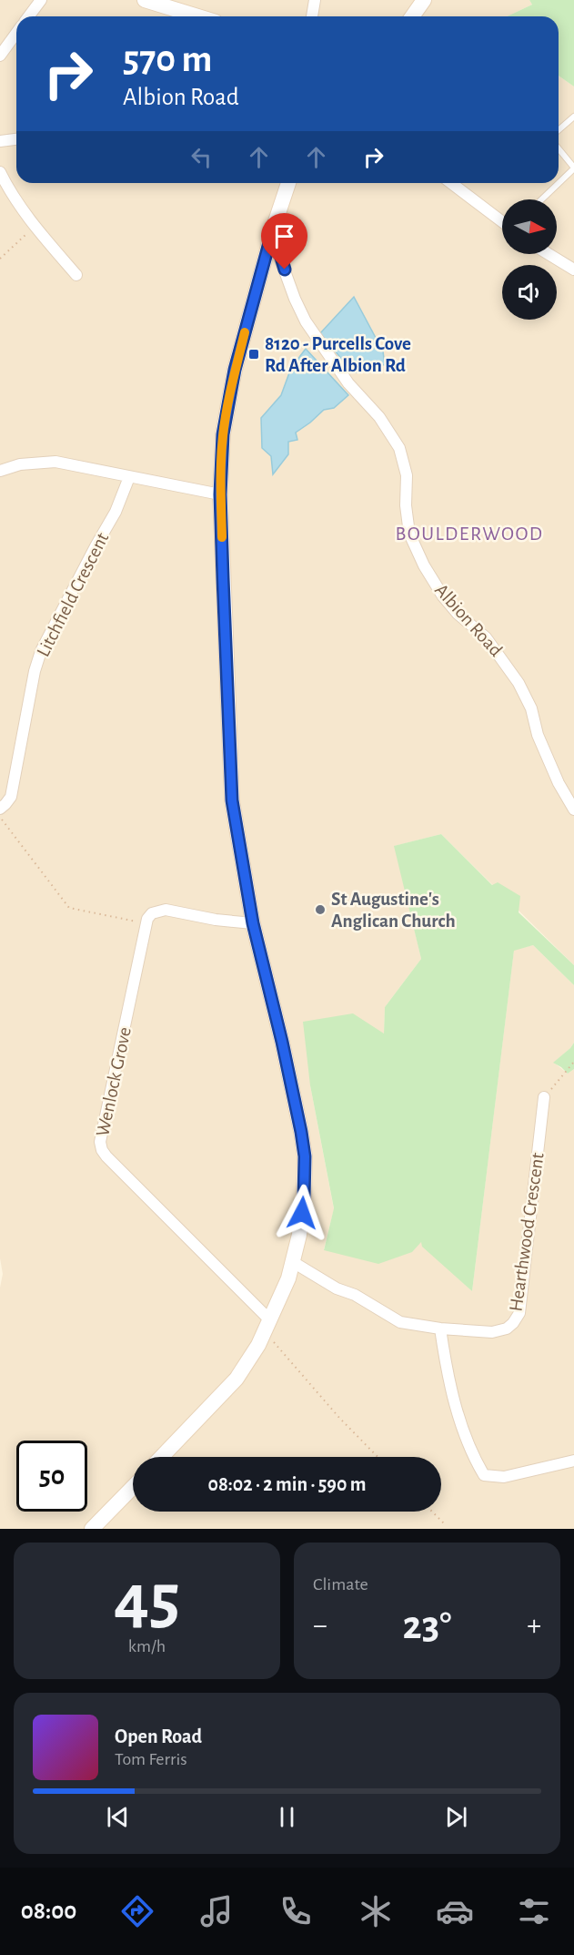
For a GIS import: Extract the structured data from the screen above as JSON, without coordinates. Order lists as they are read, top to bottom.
{
  "streets": {
    "street": [
      "Litchfield Crescent",
      "Albion Road",
      "Wenlock Grove",
      "Hearthwood Crescent"
    ]
  },
  "districts": ["BOULDERWOOD"],
  "places": {
    "transit": ["8120 - Purcells Cove Rd After Albion Rd"],
    "other": ["St Augustine's Anglican Church"]
  },
  "north": "right",
  "page": {
    "turn": ["570 m", "Albion Road"],
    "limit": "50",
    "trip": "08:02 · 2 min · 590 m",
    "tile": [
      ["45", "km/h"],
      "Climate"
    ],
    "heat": ["−", "23°", "+"],
    "song": ["Open Road", "Tom Ferris"],
    "tabs": "08:00"
  }
}
